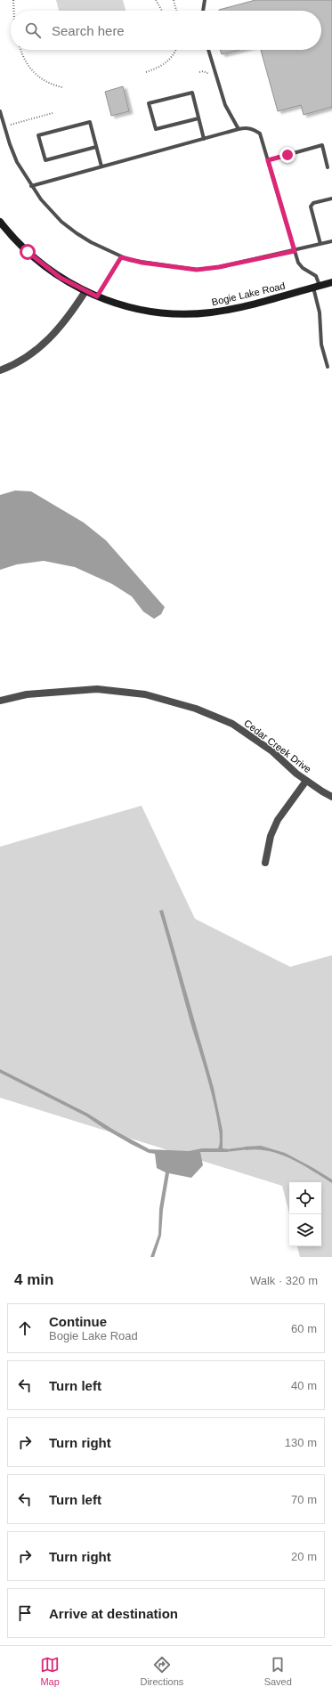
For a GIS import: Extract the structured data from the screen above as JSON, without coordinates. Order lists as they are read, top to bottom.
{
  "streets": {
    "main road": ["Bogie Lake Road"],
    "street": ["Cedar Creek Drive"]
  },
  "page": {
    "search": "Search here",
    "heading": ["4 min", "Walk · 320 m"],
    "list": [
      ["Continue", "Bogie Lake Road", "60 m"],
      ["Turn left", "40 m"],
      ["Turn right", "130 m"],
      ["Turn left", "70 m"],
      ["Turn right", "20 m"],
      "Arrive at destination"
    ],
    "nav": ["Map", "Directions", "Saved"]
  }
}
